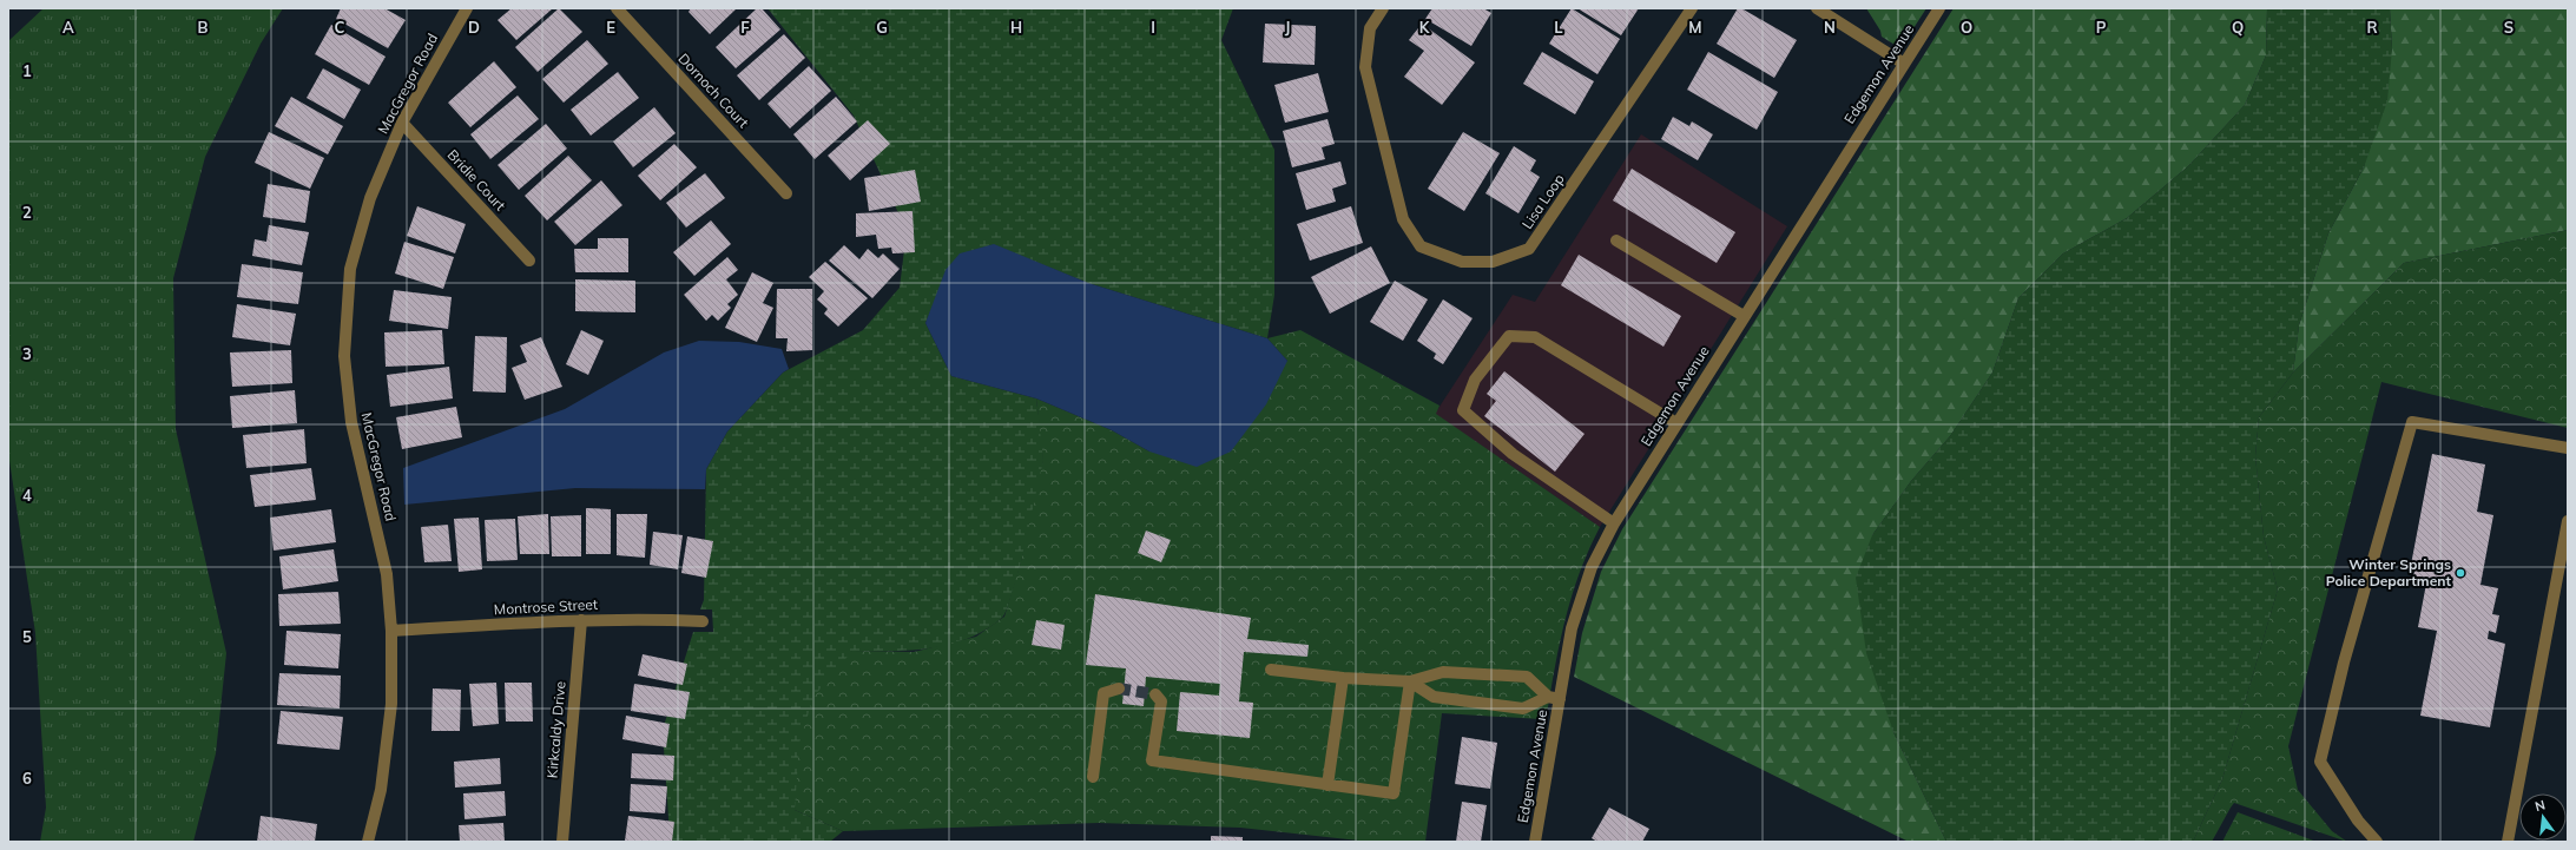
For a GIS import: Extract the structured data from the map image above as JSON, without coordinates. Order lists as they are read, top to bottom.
{
  "streets": {
    "street": [
      "Edgemon Avenue",
      "MacGregor Road",
      "Dornoch Court",
      "Bridie Court",
      "Lisa Loop",
      "Montrose Street",
      "Kirkcaldy Drive"
    ]
  },
  "crossings": [
    ["MacGregor Road", "Bridie Court"],
    ["MacGregor Road", "Montrose Street"],
    ["Montrose Street", "Kirkcaldy Drive"]
  ],
  "places": ["Winter Springs Police Department"],
  "north": "top",
  "grid": {
    "columns": [
      "A",
      "B",
      "C",
      "D",
      "E",
      "F",
      "G",
      "H",
      "I",
      "J",
      "K",
      "L",
      "M",
      "N",
      "O",
      "P",
      "Q",
      "R",
      "S"
    ],
    "rows": [
      "1",
      "2",
      "3",
      "4",
      "5",
      "6"
    ]
  }
}
